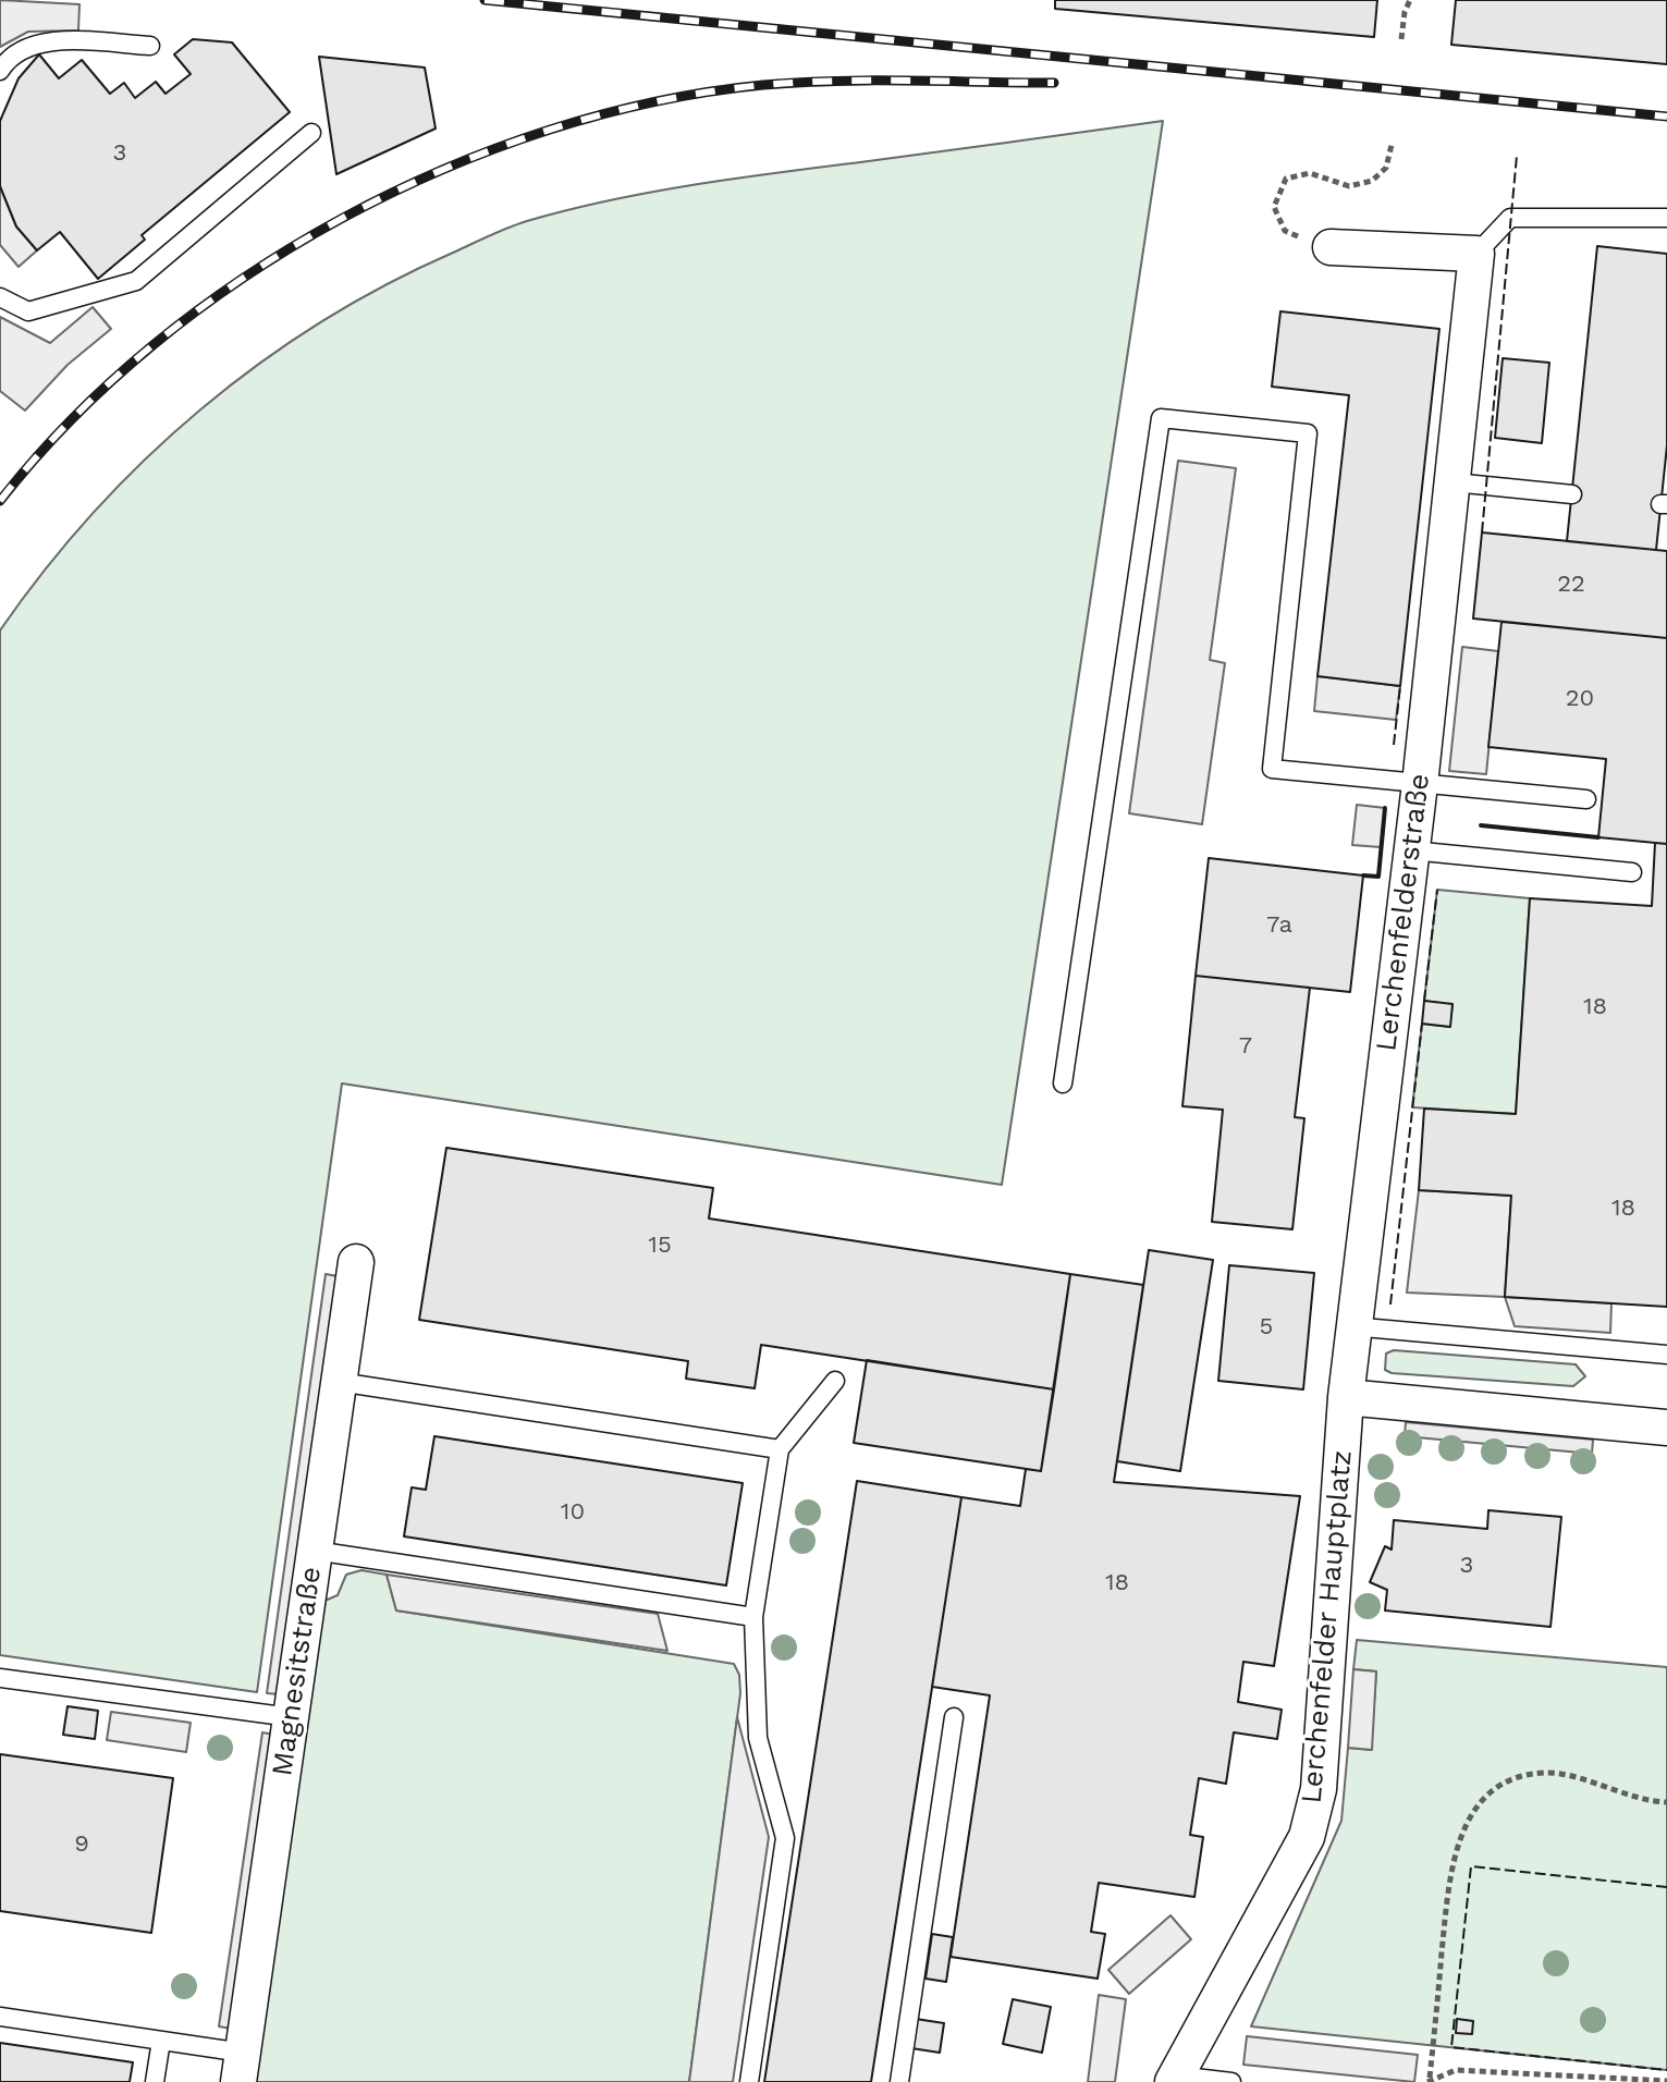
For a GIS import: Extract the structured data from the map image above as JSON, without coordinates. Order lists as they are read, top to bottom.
{
  "streets": {
    "street": ["Lerchenfelderstraße", "Lerchenfelder Hauptplatz", "Magnesitstraße"]
  },
  "crossings": [
    ["Lerchenfelderstraße", "Lerchenfelder Hauptplatz"]
  ],
  "house_numbers": [
    "3",
    "22",
    "20",
    "7a",
    "18",
    "7",
    "18",
    "15",
    "5",
    "10",
    "3",
    "18",
    "9"
  ]
}
